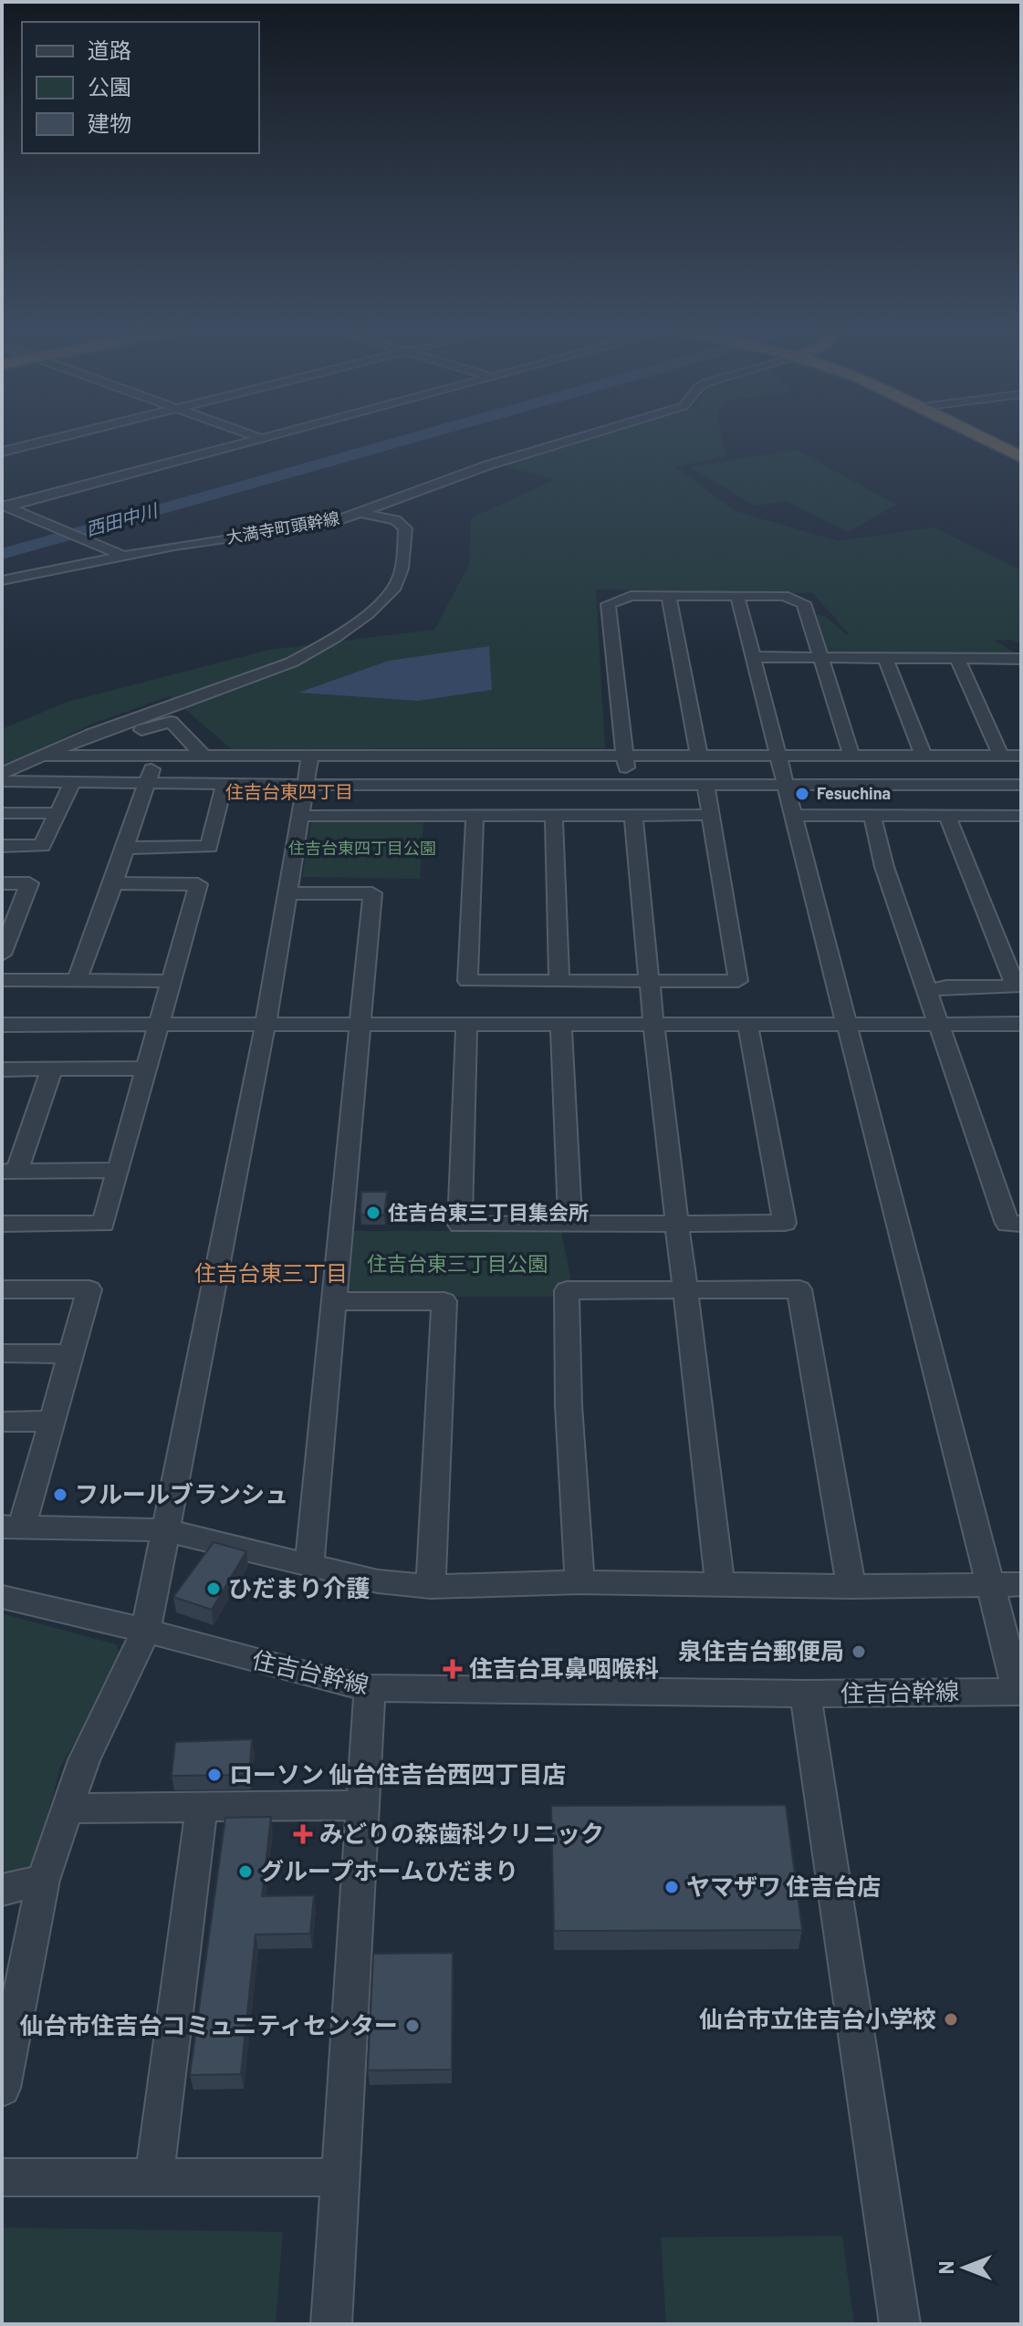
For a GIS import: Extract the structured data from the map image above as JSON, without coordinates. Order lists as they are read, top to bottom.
{
  "streets": {
    "street": ["大満寺町頭幹線", "住吉台幹線"]
  },
  "districts": ["住吉台東四丁目", "住吉台東三丁目"],
  "water": ["西田中川"],
  "parks": ["住吉台東四丁目公園", "住吉台東三丁目公園"],
  "places": {
    "other": [
      "Fesuchina",
      "住吉台東三丁目集会所",
      "フルールブランシュ",
      "ひだまり介護",
      "泉住吉台郵便局",
      "ローソン 仙台住吉台西四丁目店",
      "グループホームひだまり",
      "ヤマザワ 住吉台店",
      "仙台市立住吉台小学校",
      "仙台市住吉台コミュニティセンター"
    ],
    "health": ["住吉台耳鼻咽喉科", "みどりの森歯科クリニック"]
  },
  "legend": ["道路", "公園", "建物"],
  "north": "left"
}
